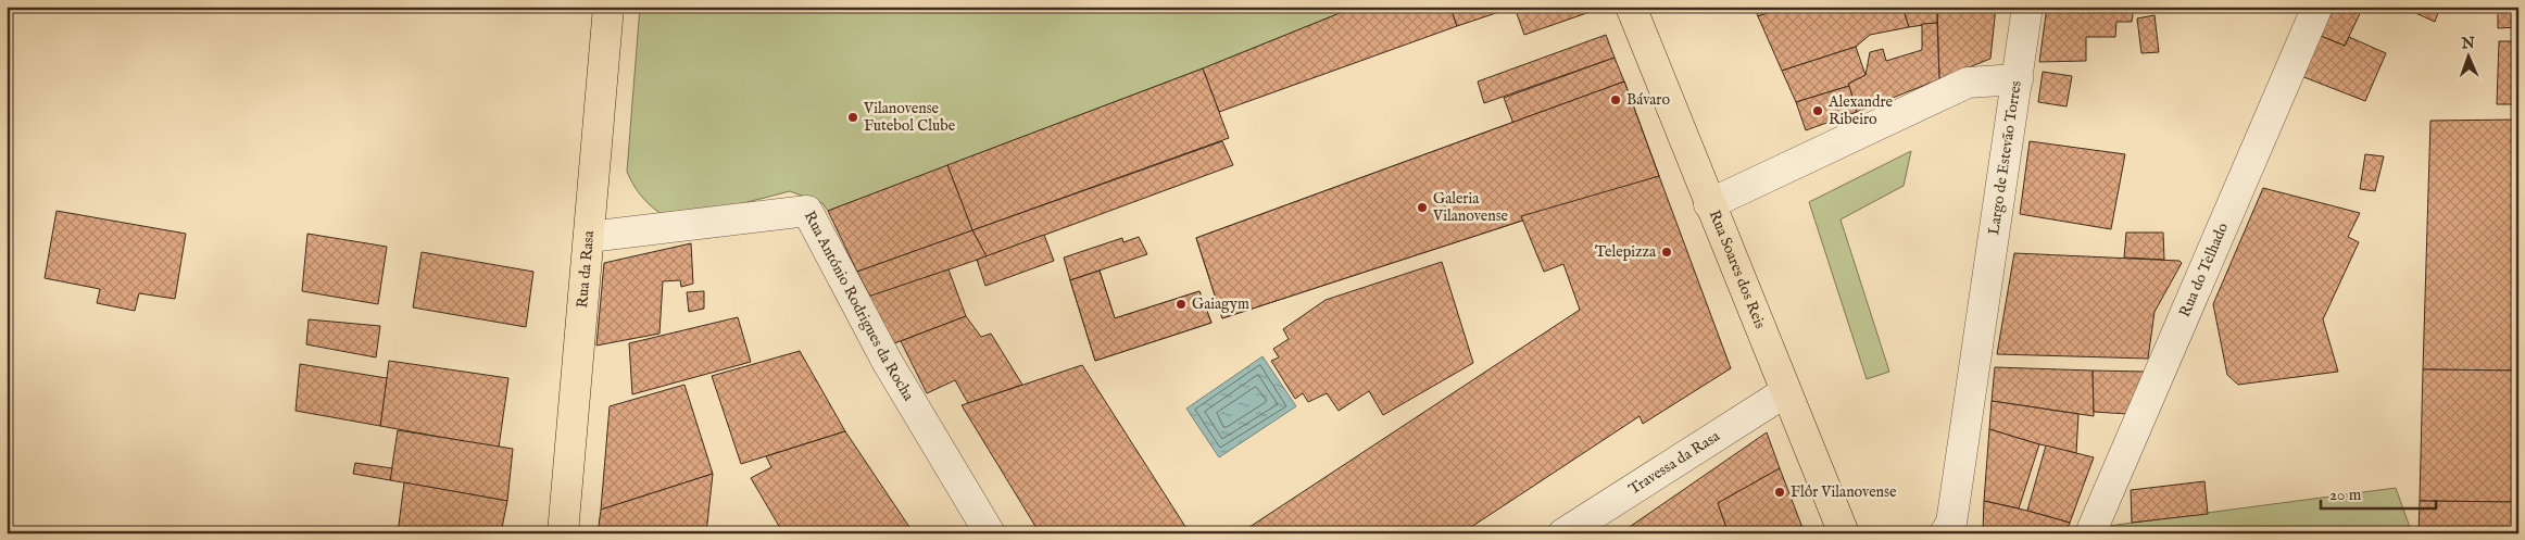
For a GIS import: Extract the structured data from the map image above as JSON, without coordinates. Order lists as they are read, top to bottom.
{
  "streets": {
    "main road": ["Rua da Rasa", "Rua Soares dos Reis"],
    "street": [
      "Largo de Estevão Torres",
      "Rua do Telhado",
      "Rua António Rodrigues da Rocha",
      "Travessa da Rasa"
    ]
  },
  "crossings": [
    ["Largo de Estevão Torres", "Rua Soares dos Reis"],
    ["Rua da Rasa", "Rua António Rodrigues da Rocha"],
    ["Rua Soares dos Reis", "Travessa da Rasa"]
  ],
  "places": [
    "Bávaro",
    "Alexandre Ribeiro",
    "Vilanovense Futebol Clube",
    "Galeria Vilanovense",
    "Telepizza",
    "Gaiagym",
    "Flôr Vilanovense"
  ],
  "scale_bar": "20 m",
  "north": "top"
}
